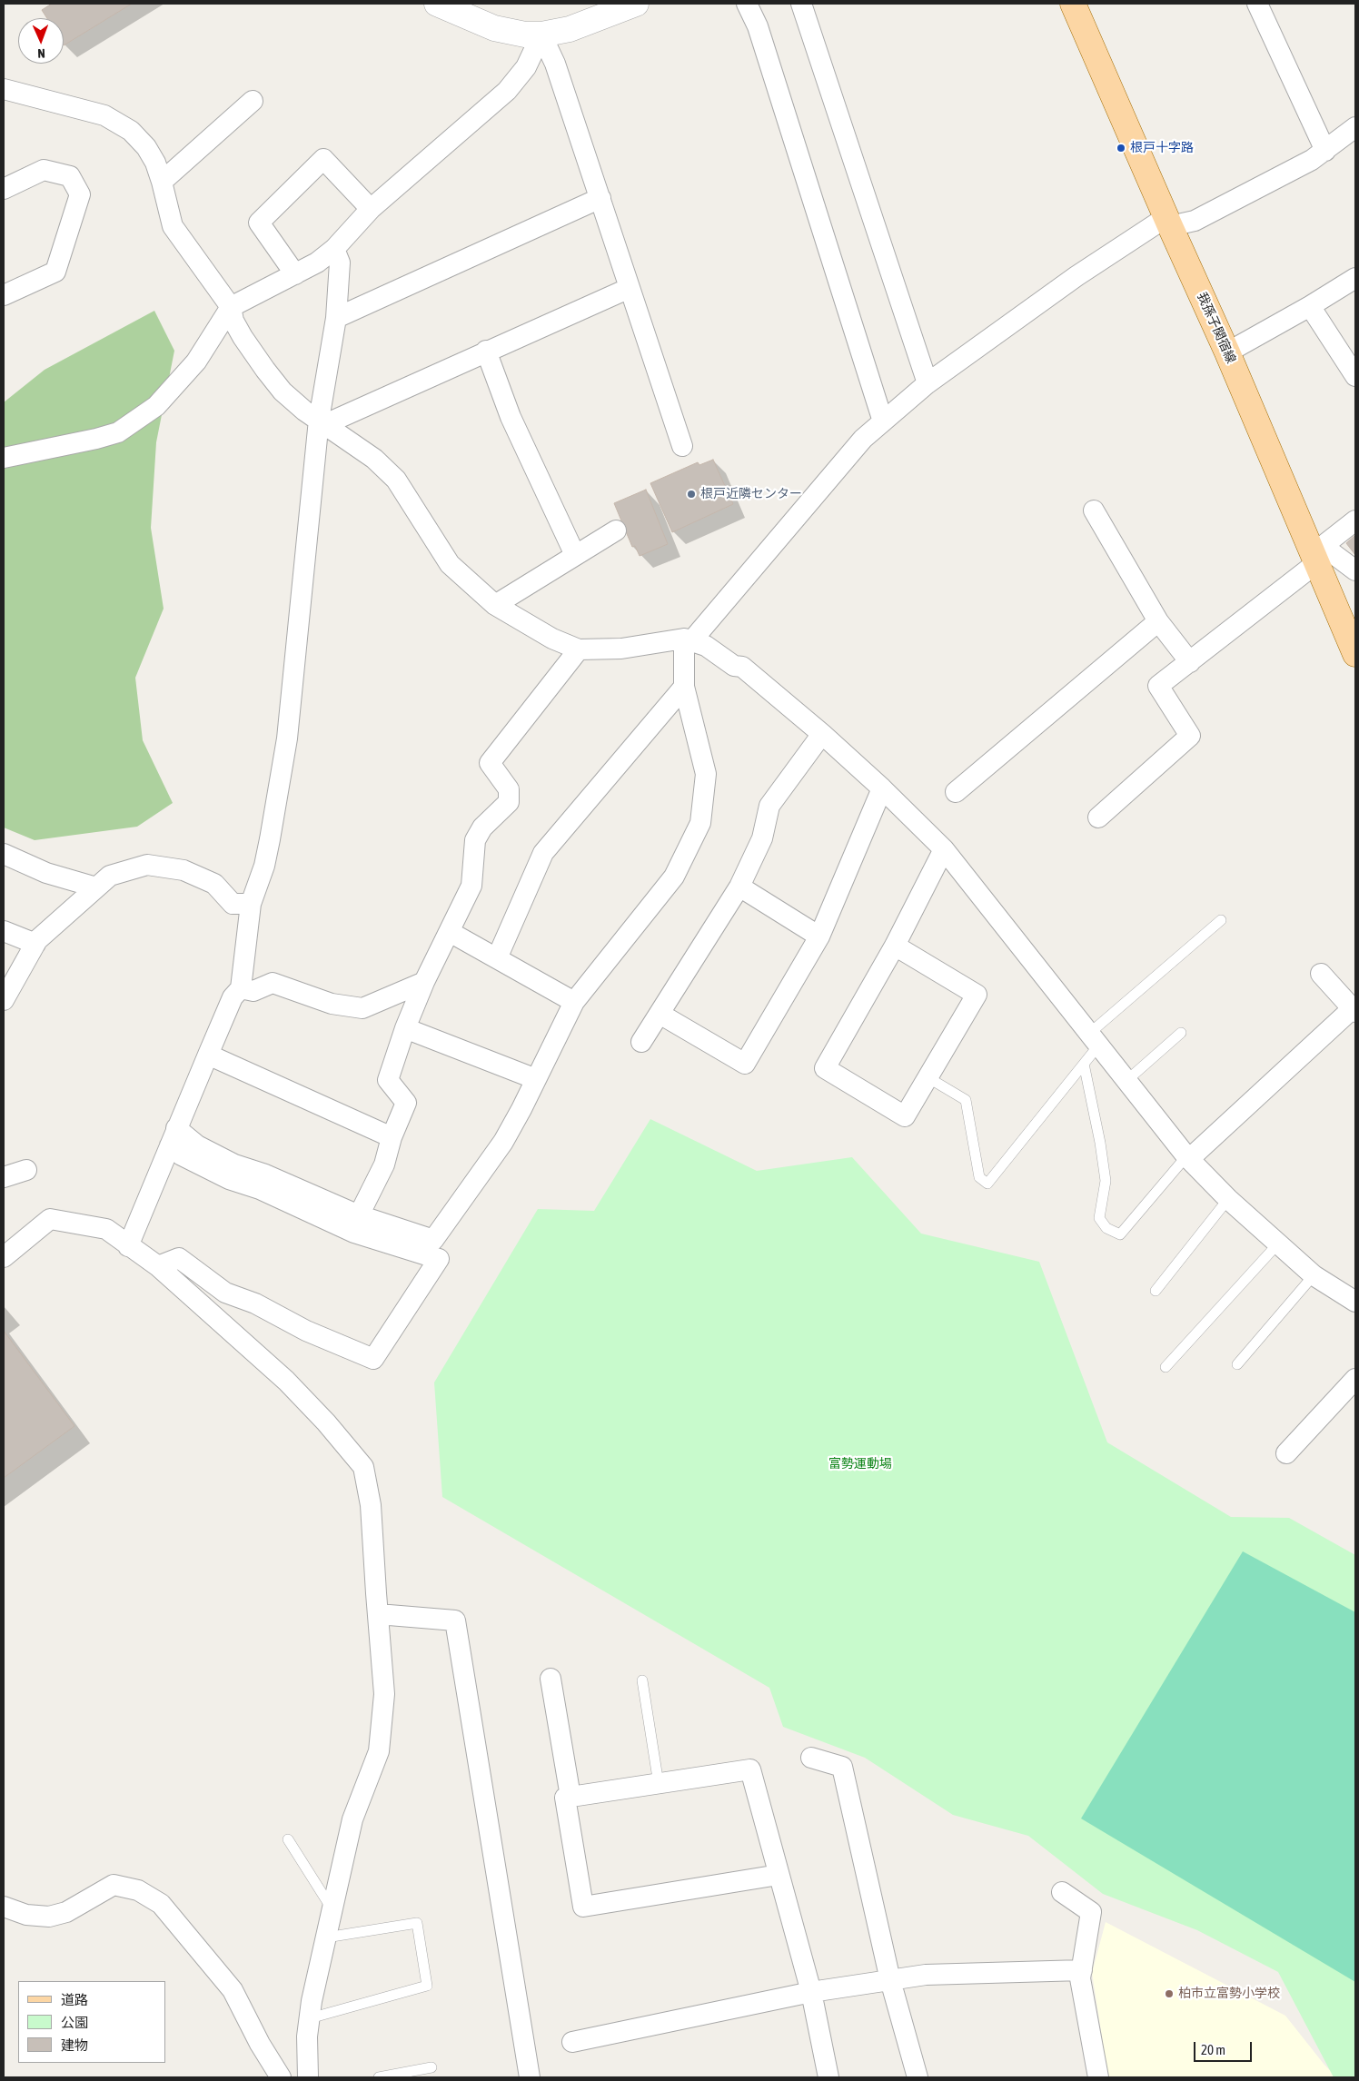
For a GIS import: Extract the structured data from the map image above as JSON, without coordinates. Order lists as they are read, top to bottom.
{
  "streets": {
    "main road": ["我孫子関宿線"]
  },
  "parks": ["富勢運動場"],
  "places": ["根戸十字路", "根戸近隣センター", "柏市立富勢小学校"],
  "legend": ["道路", "公園", "建物"],
  "scale_bar": "20 m",
  "north": "bottom"
}
